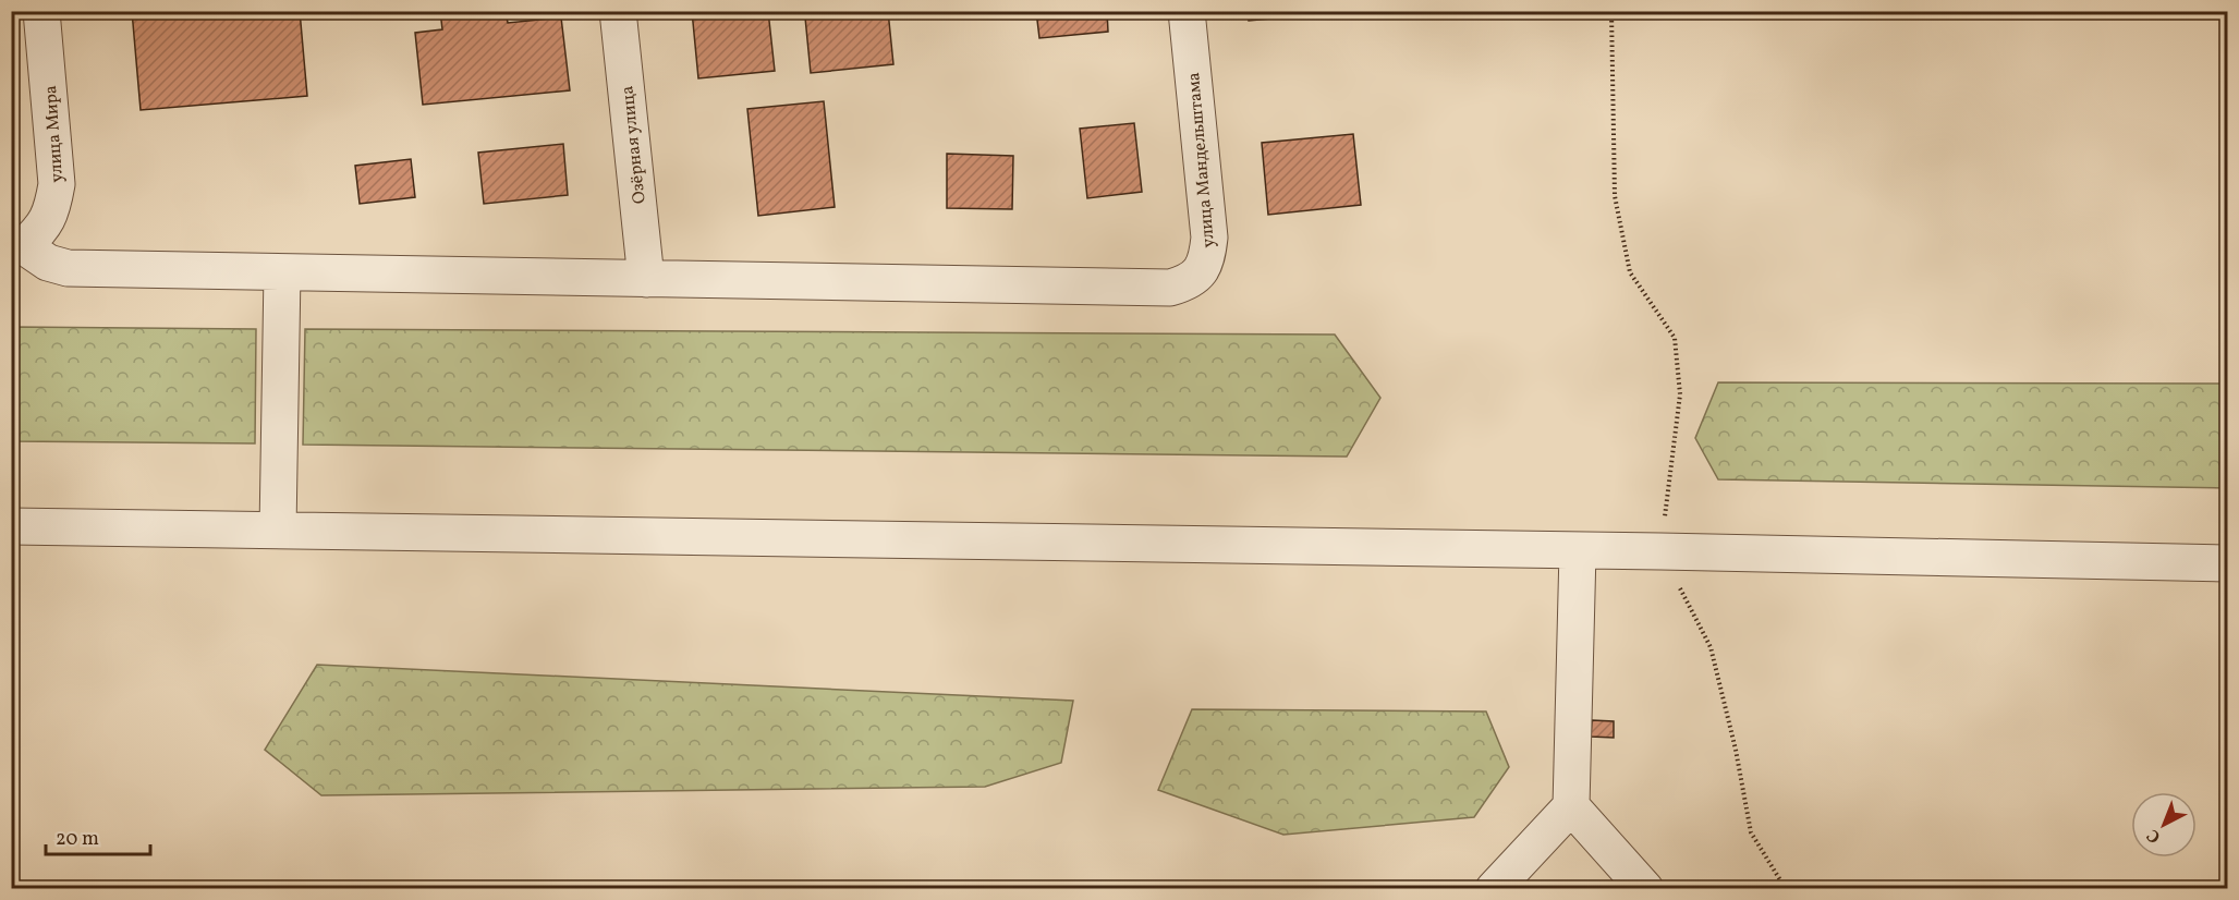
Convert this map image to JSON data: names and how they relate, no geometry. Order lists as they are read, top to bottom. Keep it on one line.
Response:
{"streets":{"street":["улица Мира","Озёрная улица","улица Мандельштама"]},"crossings":[["Озёрная улица","улица Мандельштама"]],"scale_bar":"20 m","north":"bottom left"}
